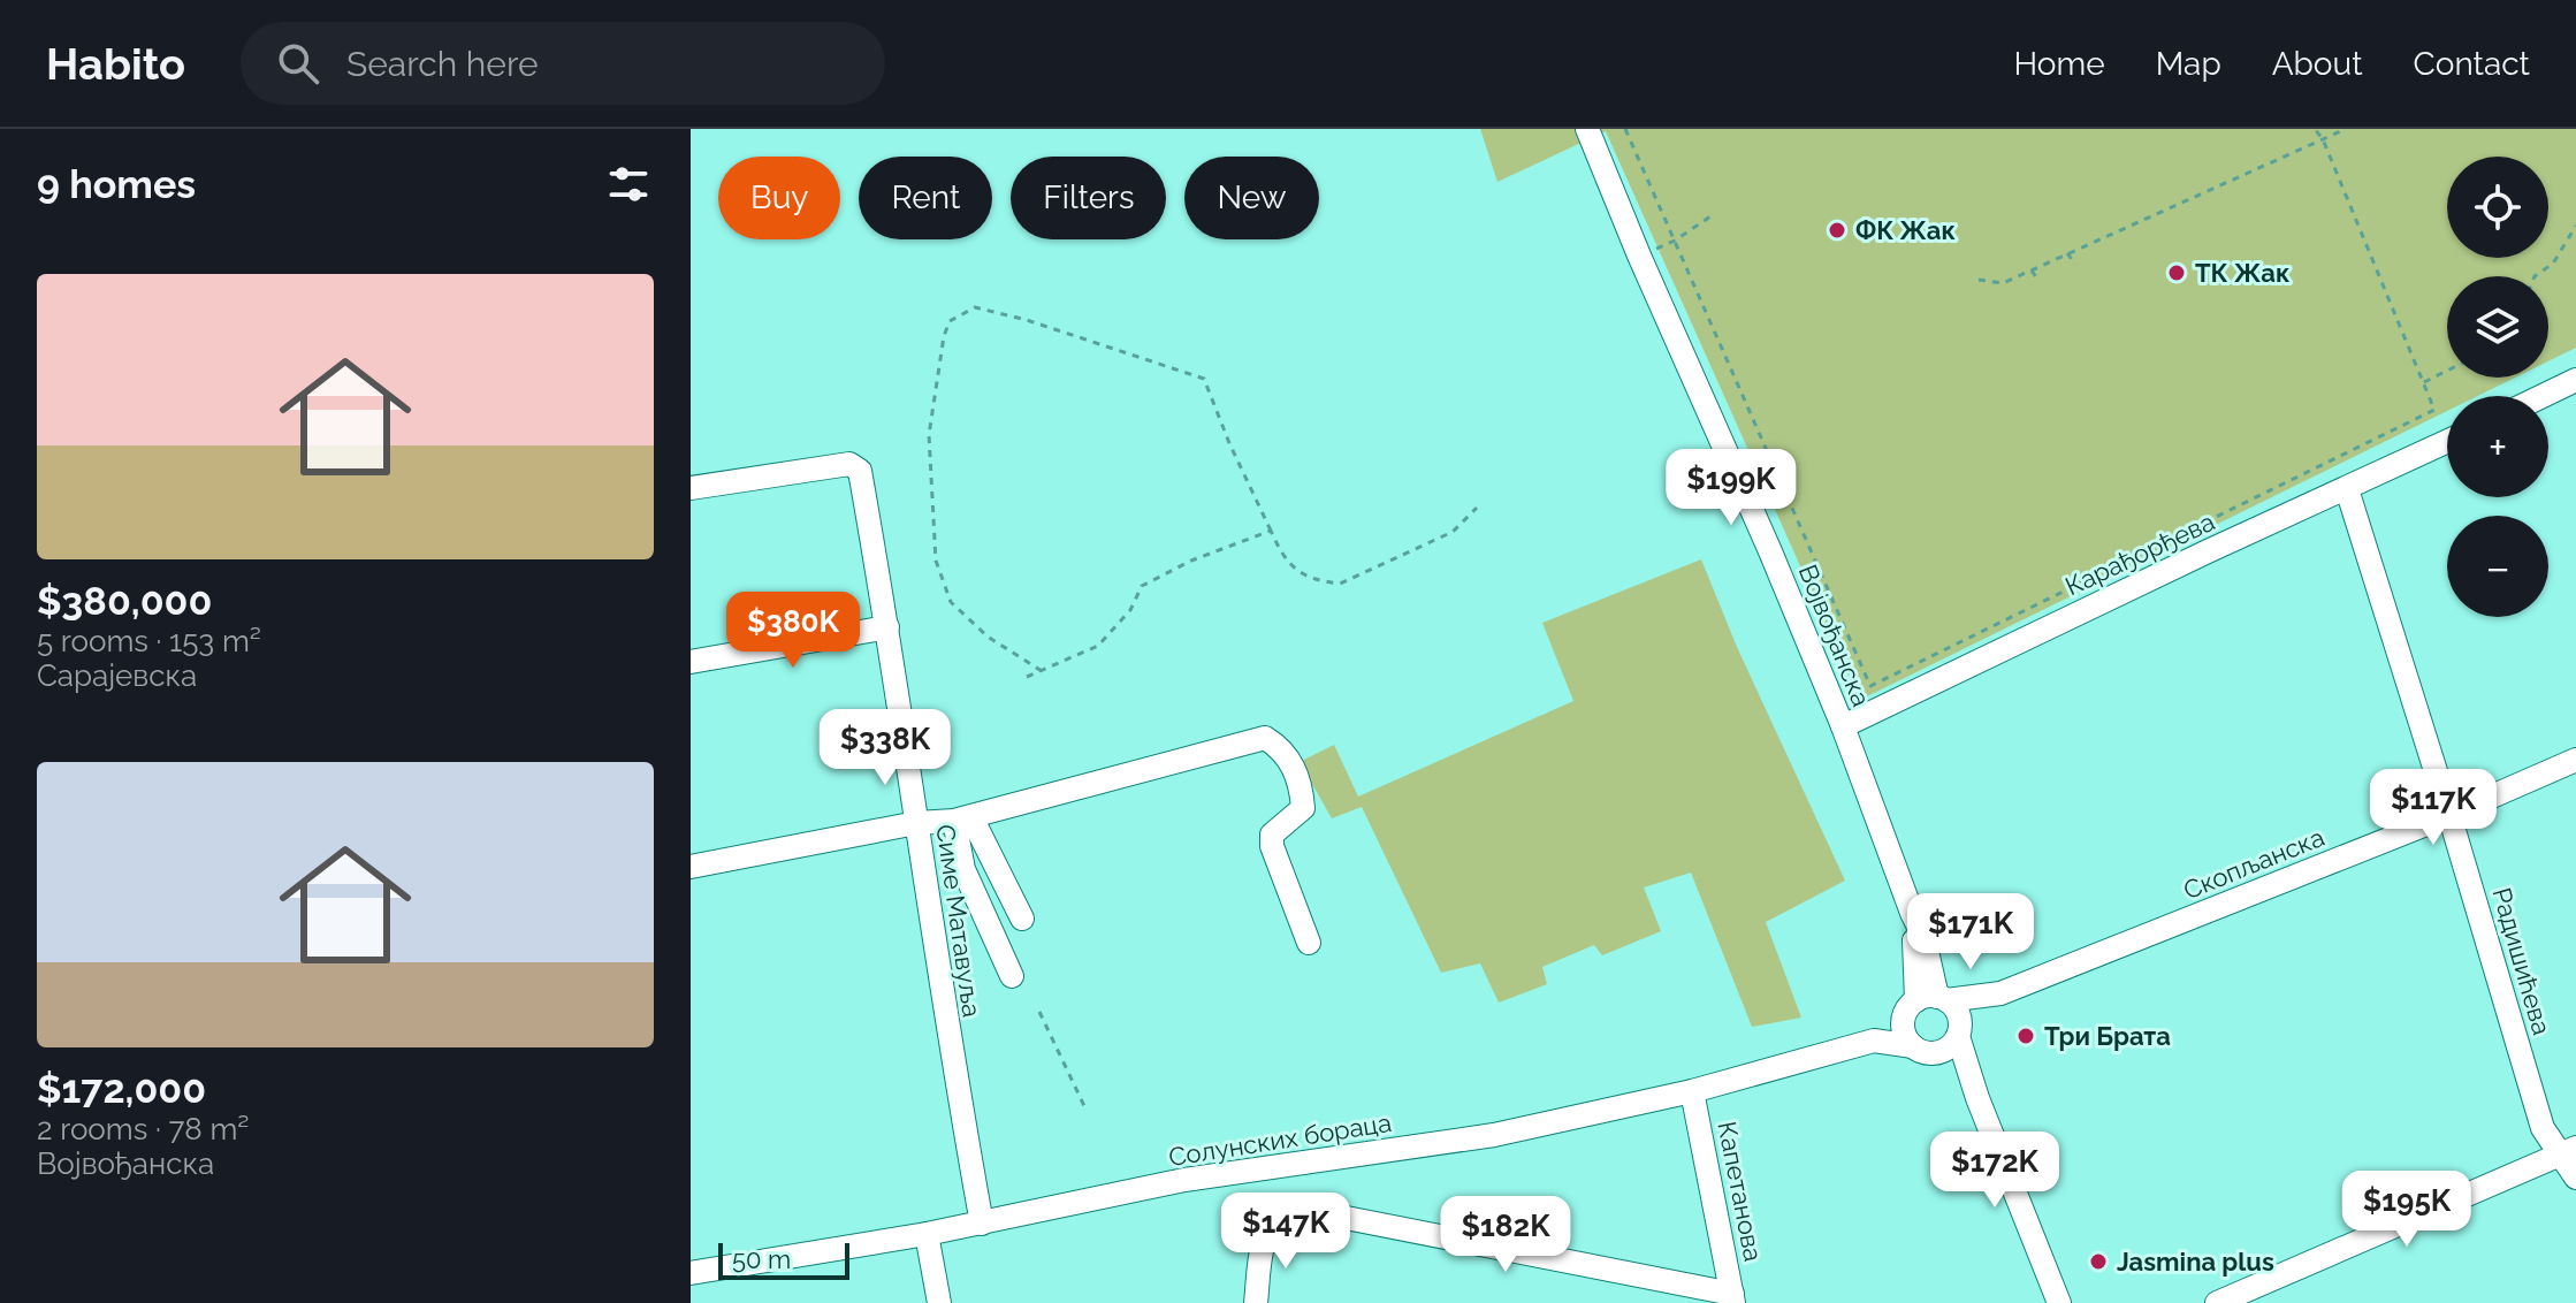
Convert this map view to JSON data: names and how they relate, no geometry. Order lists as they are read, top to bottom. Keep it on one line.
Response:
{"streets":{"street":["Карађорђева","Војвођанска","Скопљанска","Симе Матавуља","Радишићева","Солунских бораца","Капетанова"]},"crossings":[["Карађорђева","Војвођанска"],["Карађорђева","Радишићева"],["Војвођанска","Скопљанска"],["Војвођанска","Солунских бораца"],["Скопљанска","Радишићева"],["Скопљанска","Солунских бораца"],["Симе Матавуља","Солунских бораца"],["Солунских бораца","Капетанова"]],"places":["ФК Жак","ТК Жак","Три Брата","Jasmina plus"],"scale_bar":"50 m","page":{"header":"Habito","search":"Search here","nav":["Home","Map","About","Contact"],"heading":"9 homes","map_buttons":["+","−"],"chip":["Buy","Rent","Filters","New"],"list":[{"name":"$380,000","note":"5 rooms · 153 m² · Сарајевска"},{"name":"$172,000","note":"2 rooms · 78 m² · Војвођанска"}],"price":["$199K","$380K","$338K","$117K","$171K","$172K","$195K","$147K","$182K"],"scale":"50 m"}}
